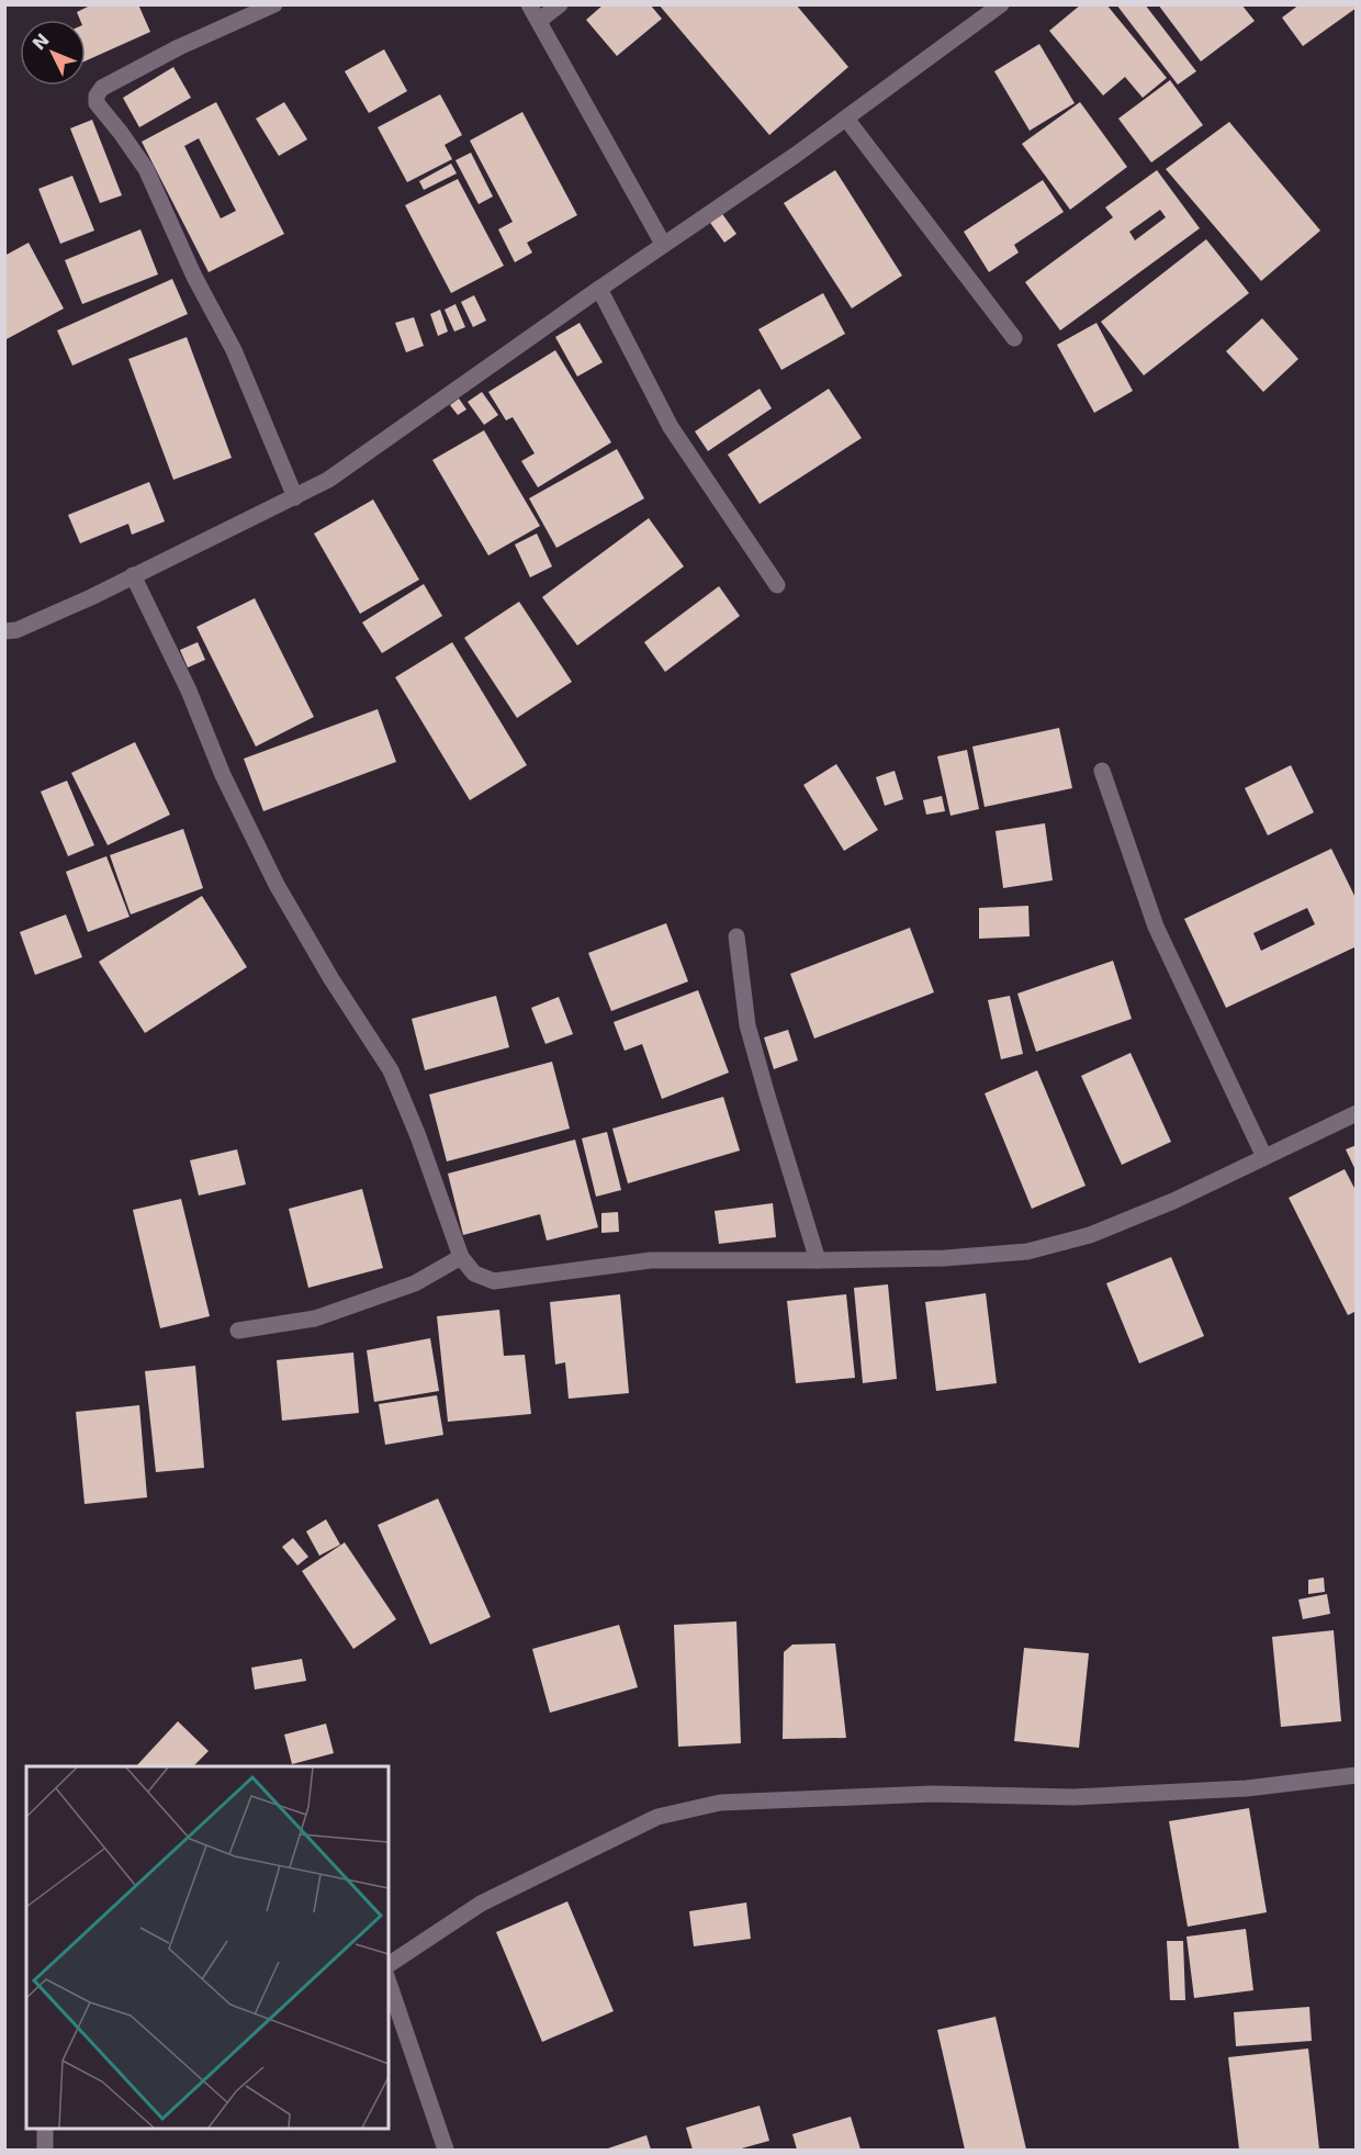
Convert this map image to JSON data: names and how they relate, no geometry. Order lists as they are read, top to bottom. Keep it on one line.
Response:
{"north":"top left"}
